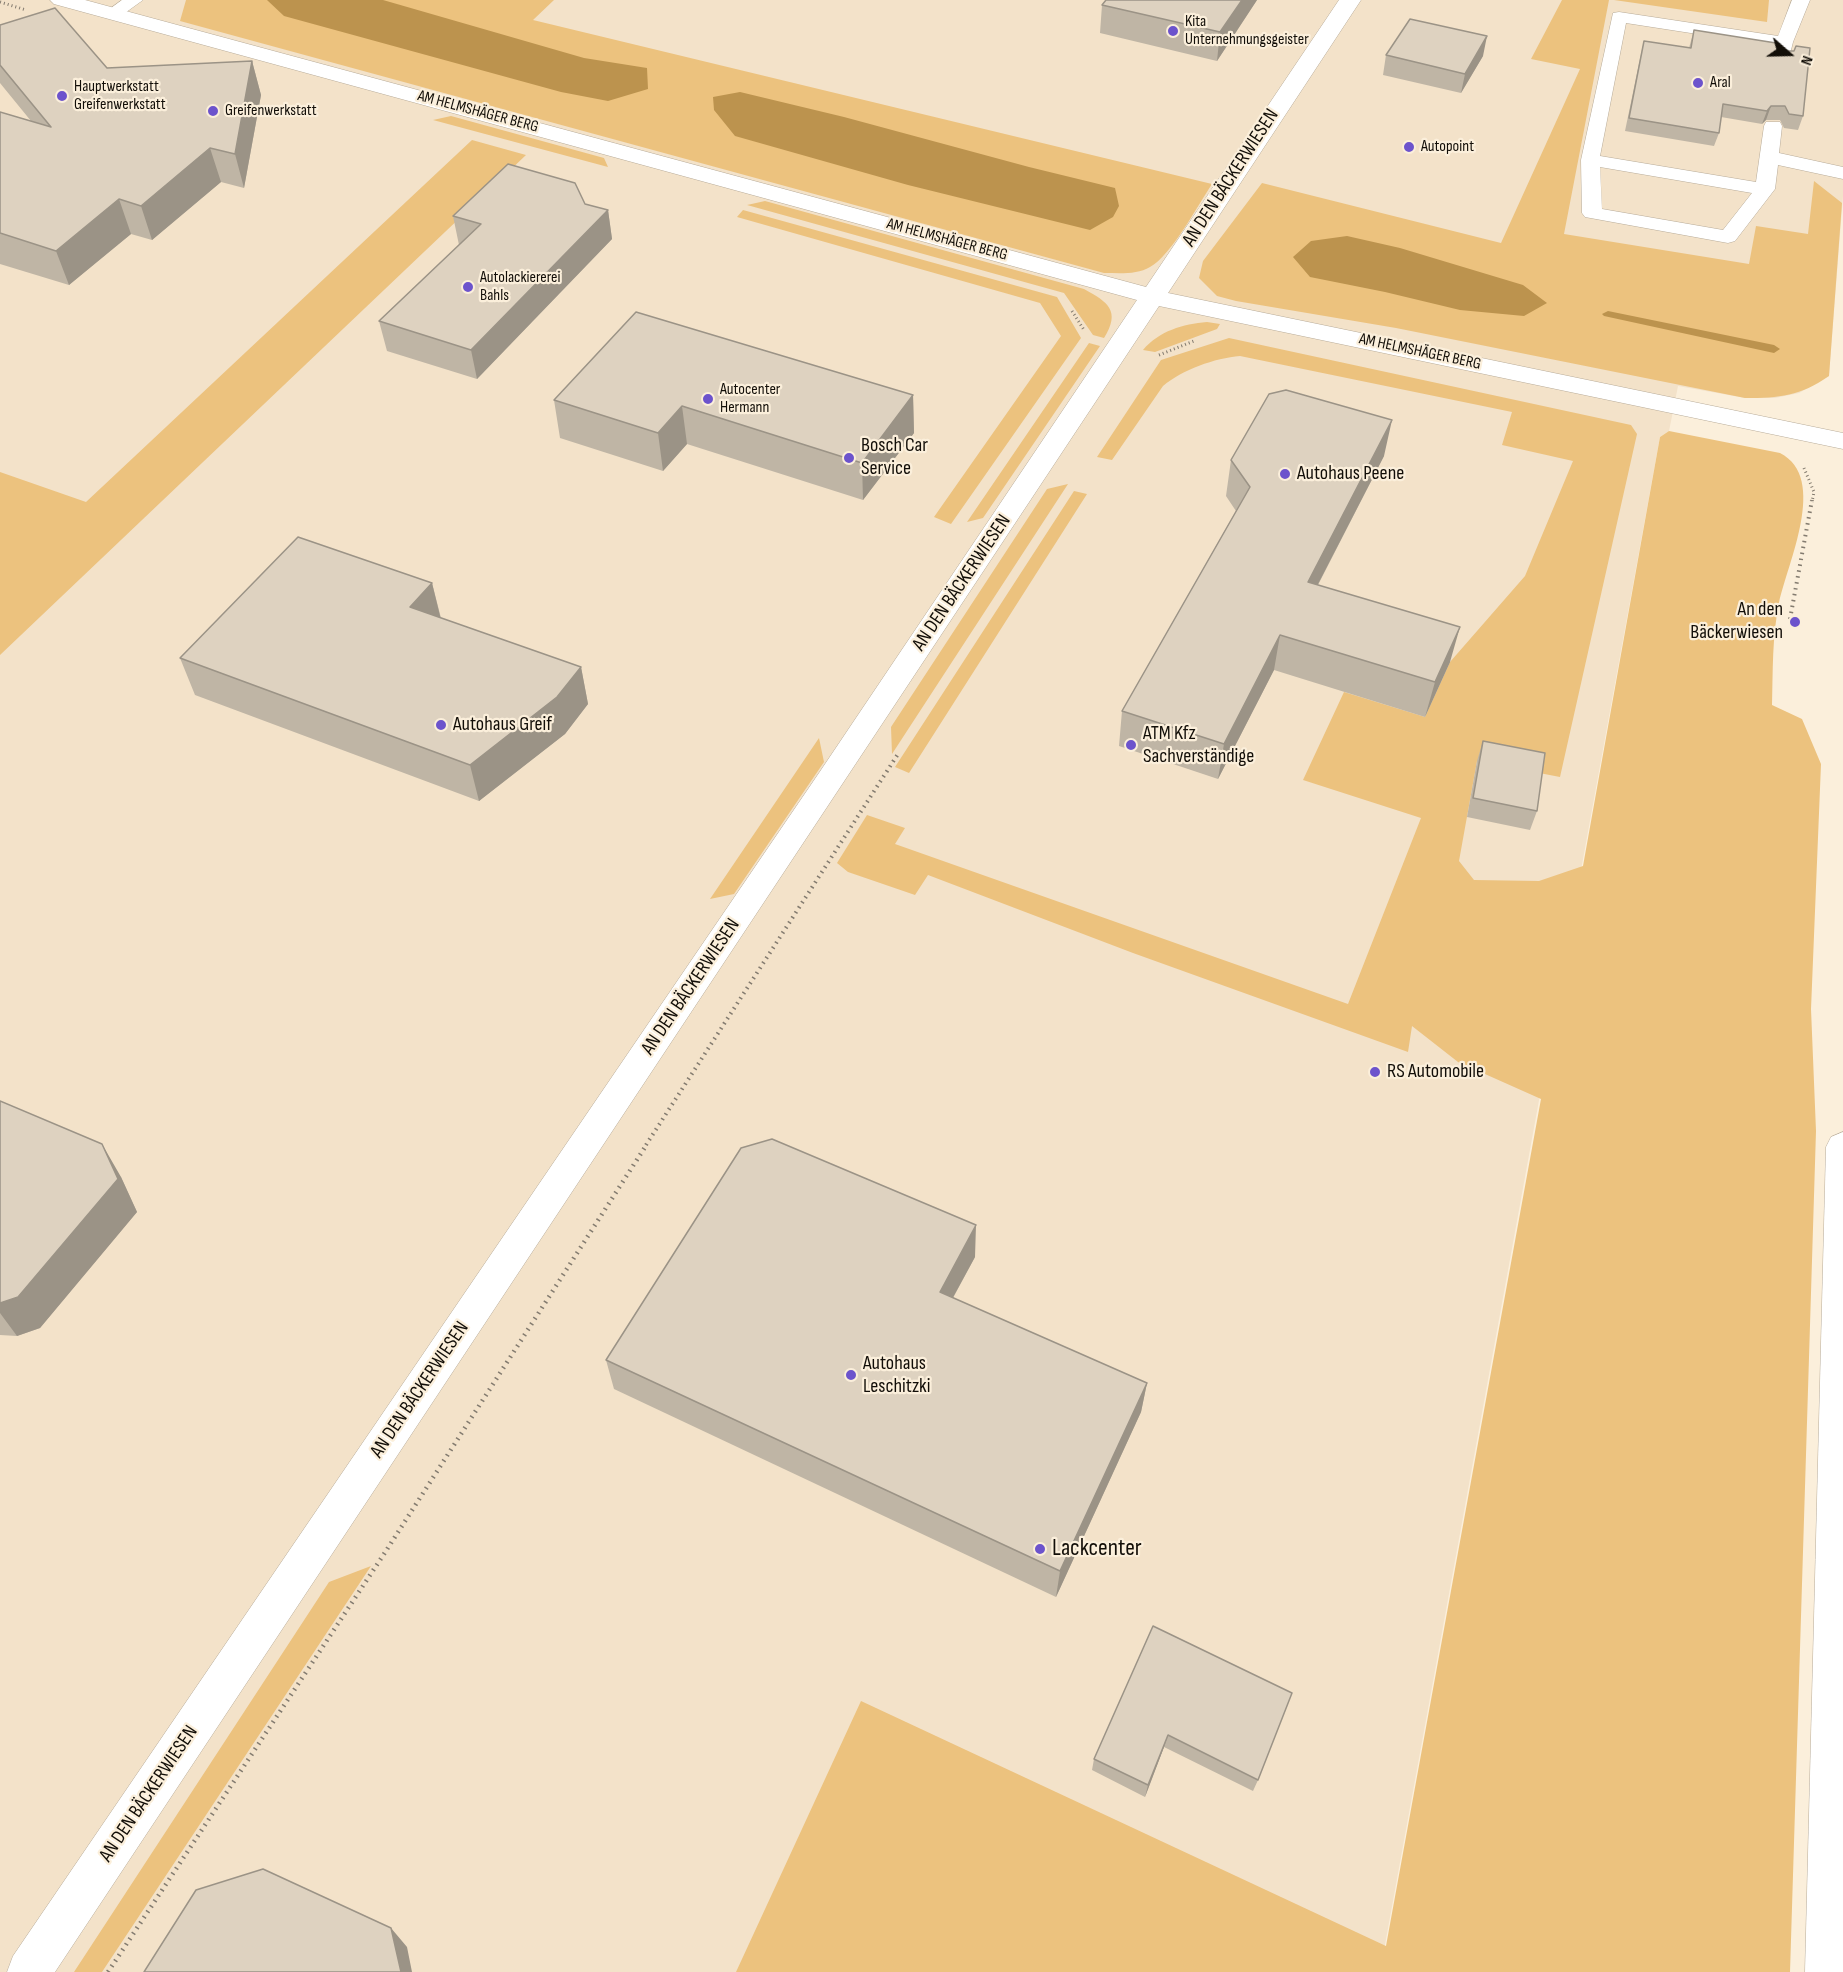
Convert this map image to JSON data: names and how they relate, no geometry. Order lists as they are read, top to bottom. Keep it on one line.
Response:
{"streets":{"street":["AM HELMSHÄGER BERG","AN DEN BÄCKERWIESEN"]},"crossings":[["AM HELMSHÄGER BERG","AN DEN BÄCKERWIESEN"]],"places":["Kita Unternehmungsgeister","Aral","Hauptwerkstatt Greifenwerkstatt","Greifenwerkstatt","Autopoint","Autolackiererei Bahls","Autocenter Hermann","Bosch Car Service","Autohaus Peene","An den Bäckerwiesen","Autohaus Greif","ATM Kfz Sachverständige","RS Automobile","Autohaus Leschitzki","Lackcenter"],"north":"right"}
